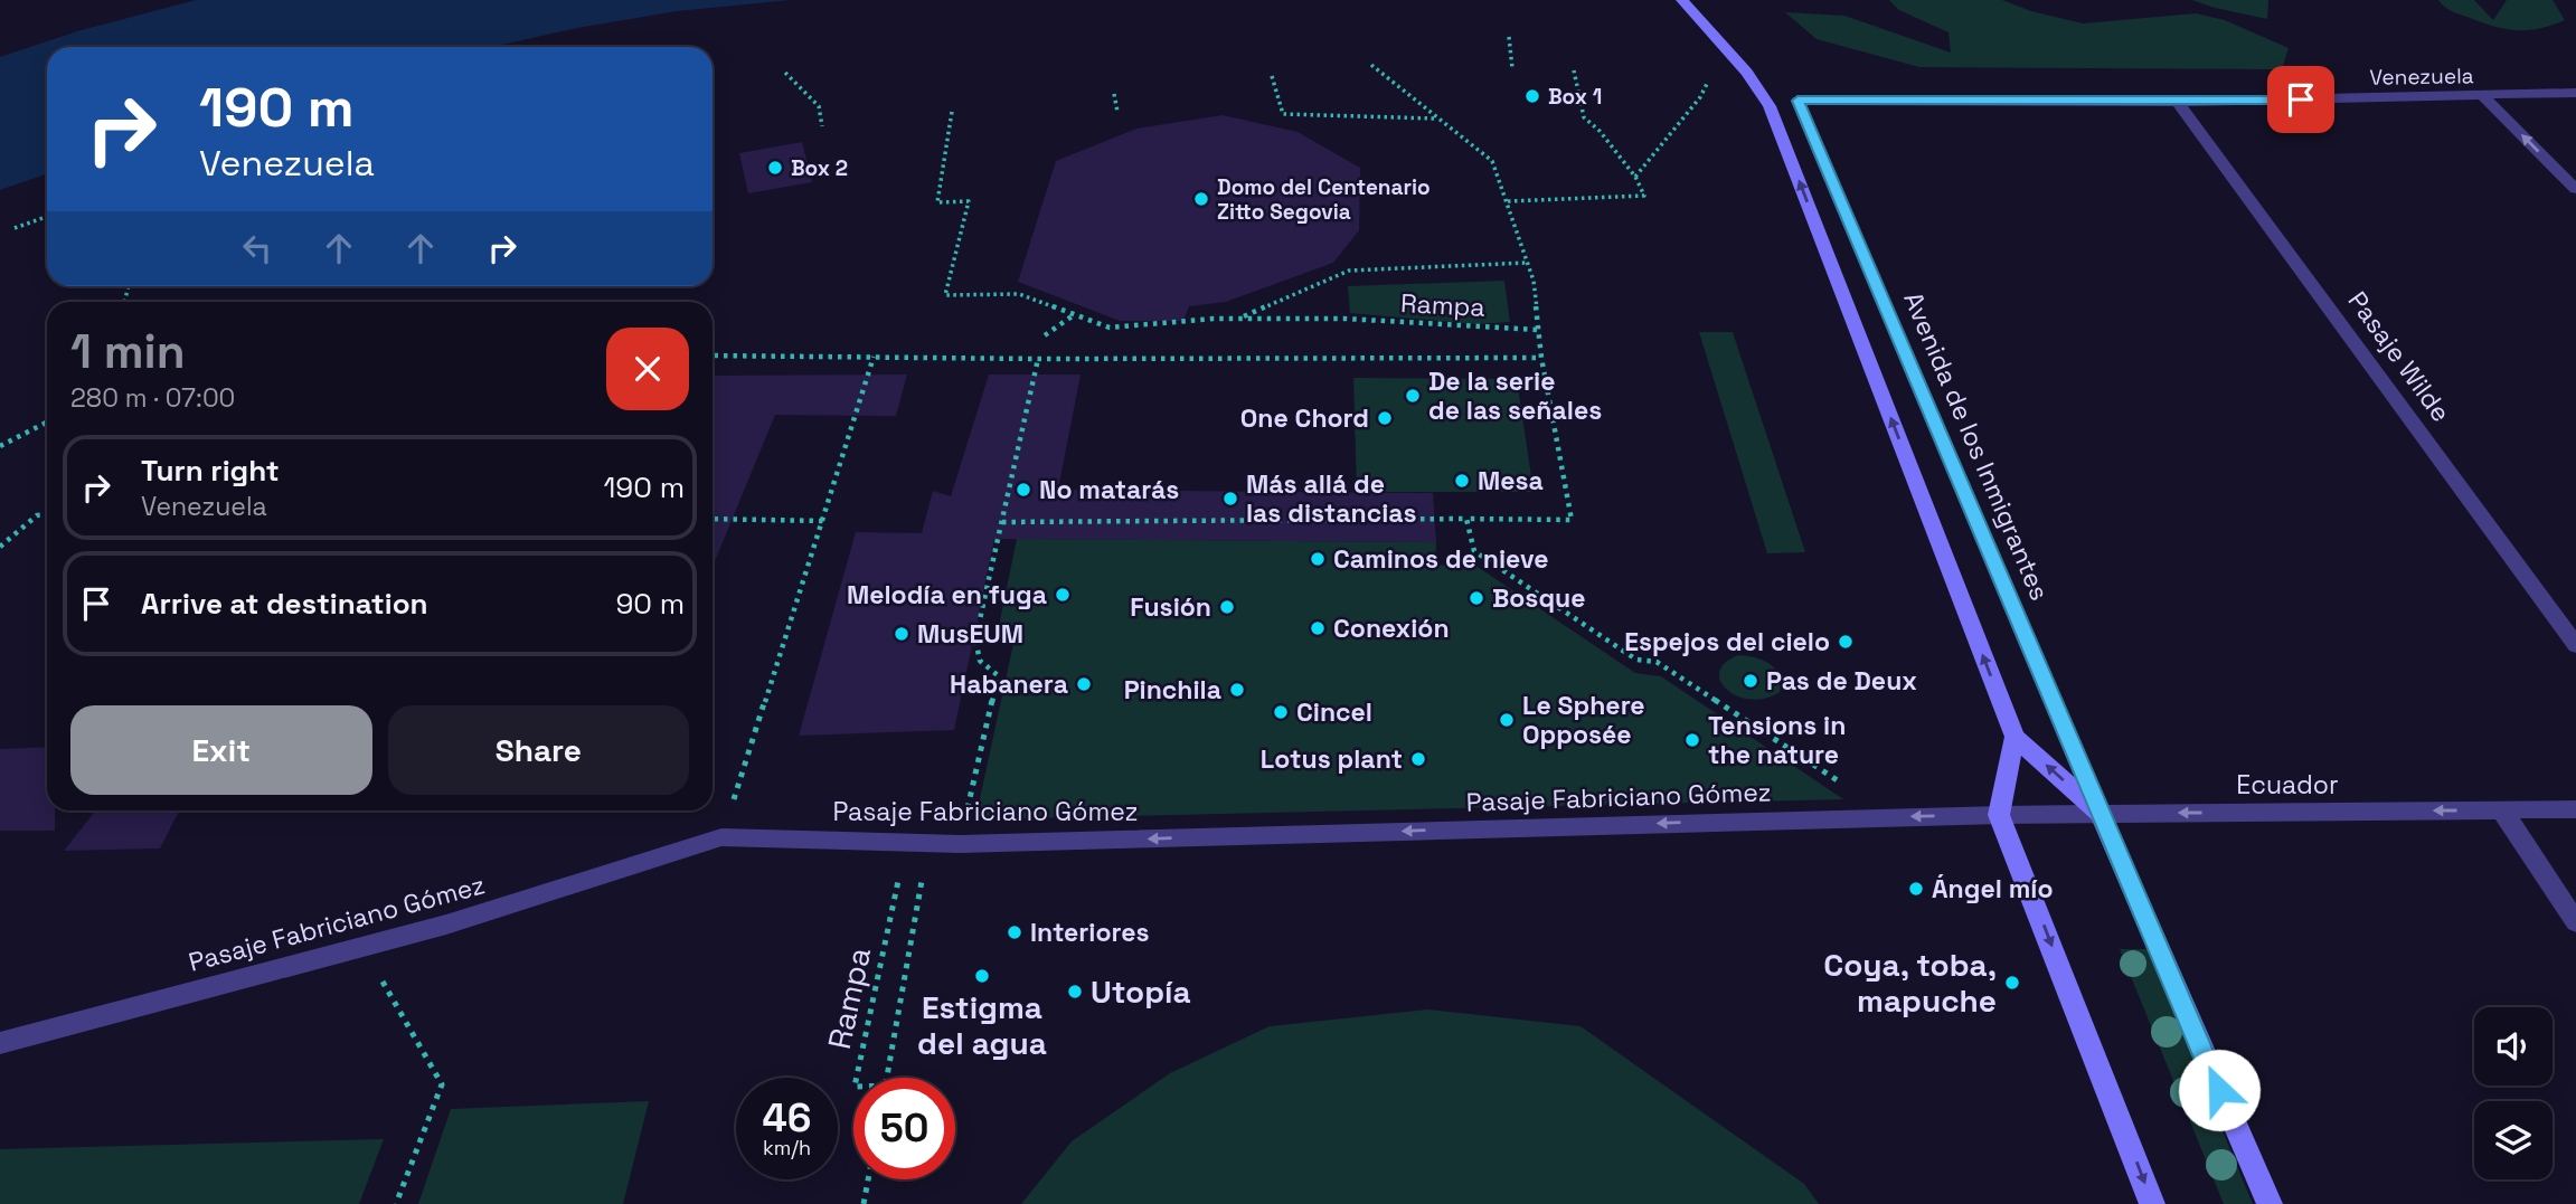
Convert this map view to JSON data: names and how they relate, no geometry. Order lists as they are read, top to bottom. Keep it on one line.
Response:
{"streets":{"main road":["Avenida de los Inmigrantes"],"street":["Venezuela","Pasaje Wilde","Ecuador","Pasaje Fabriciano Gómez"],"path":["Rampa"]},"crossings":[["Venezuela","Pasaje Wilde"],["Venezuela","Avenida de los Inmigrantes"],["Avenida de los Inmigrantes","Ecuador"],["Ecuador","Pasaje Fabriciano Gómez"]],"one_way":["Avenida de los Inmigrantes","Ecuador","Pasaje Fabriciano Gómez"],"places":["Box 1","Box 2","Domo del Centenario Zitto Segovia","De la serie de las señales","One Chord","Mesa","No matarás","Más allá de las distancias","Caminos de nieve","Melodía en fuga","Bosque","Fusión","Conexión","MusEUM","Espejos del cielo","Pas de Deux","Habanera","Pinchila","Cincel","Le Sphere Opposée","Tensions in the nature","Lotus plant","Ángel mío","Interiores","Estigma del agua","Coya, toba, mapuche","Utopía"],"page":{"turn":["190 m","Venezuela"],"heading":["1 min","280 m · 07:00"],"list":[{"name":"Turn right","note":"Venezuela","value":"190 m"},{"name":"Arrive at destination","value":"90 m"}],"buttons":["Exit","Share"],"speed":"46 km/h","limit":"50"}}
